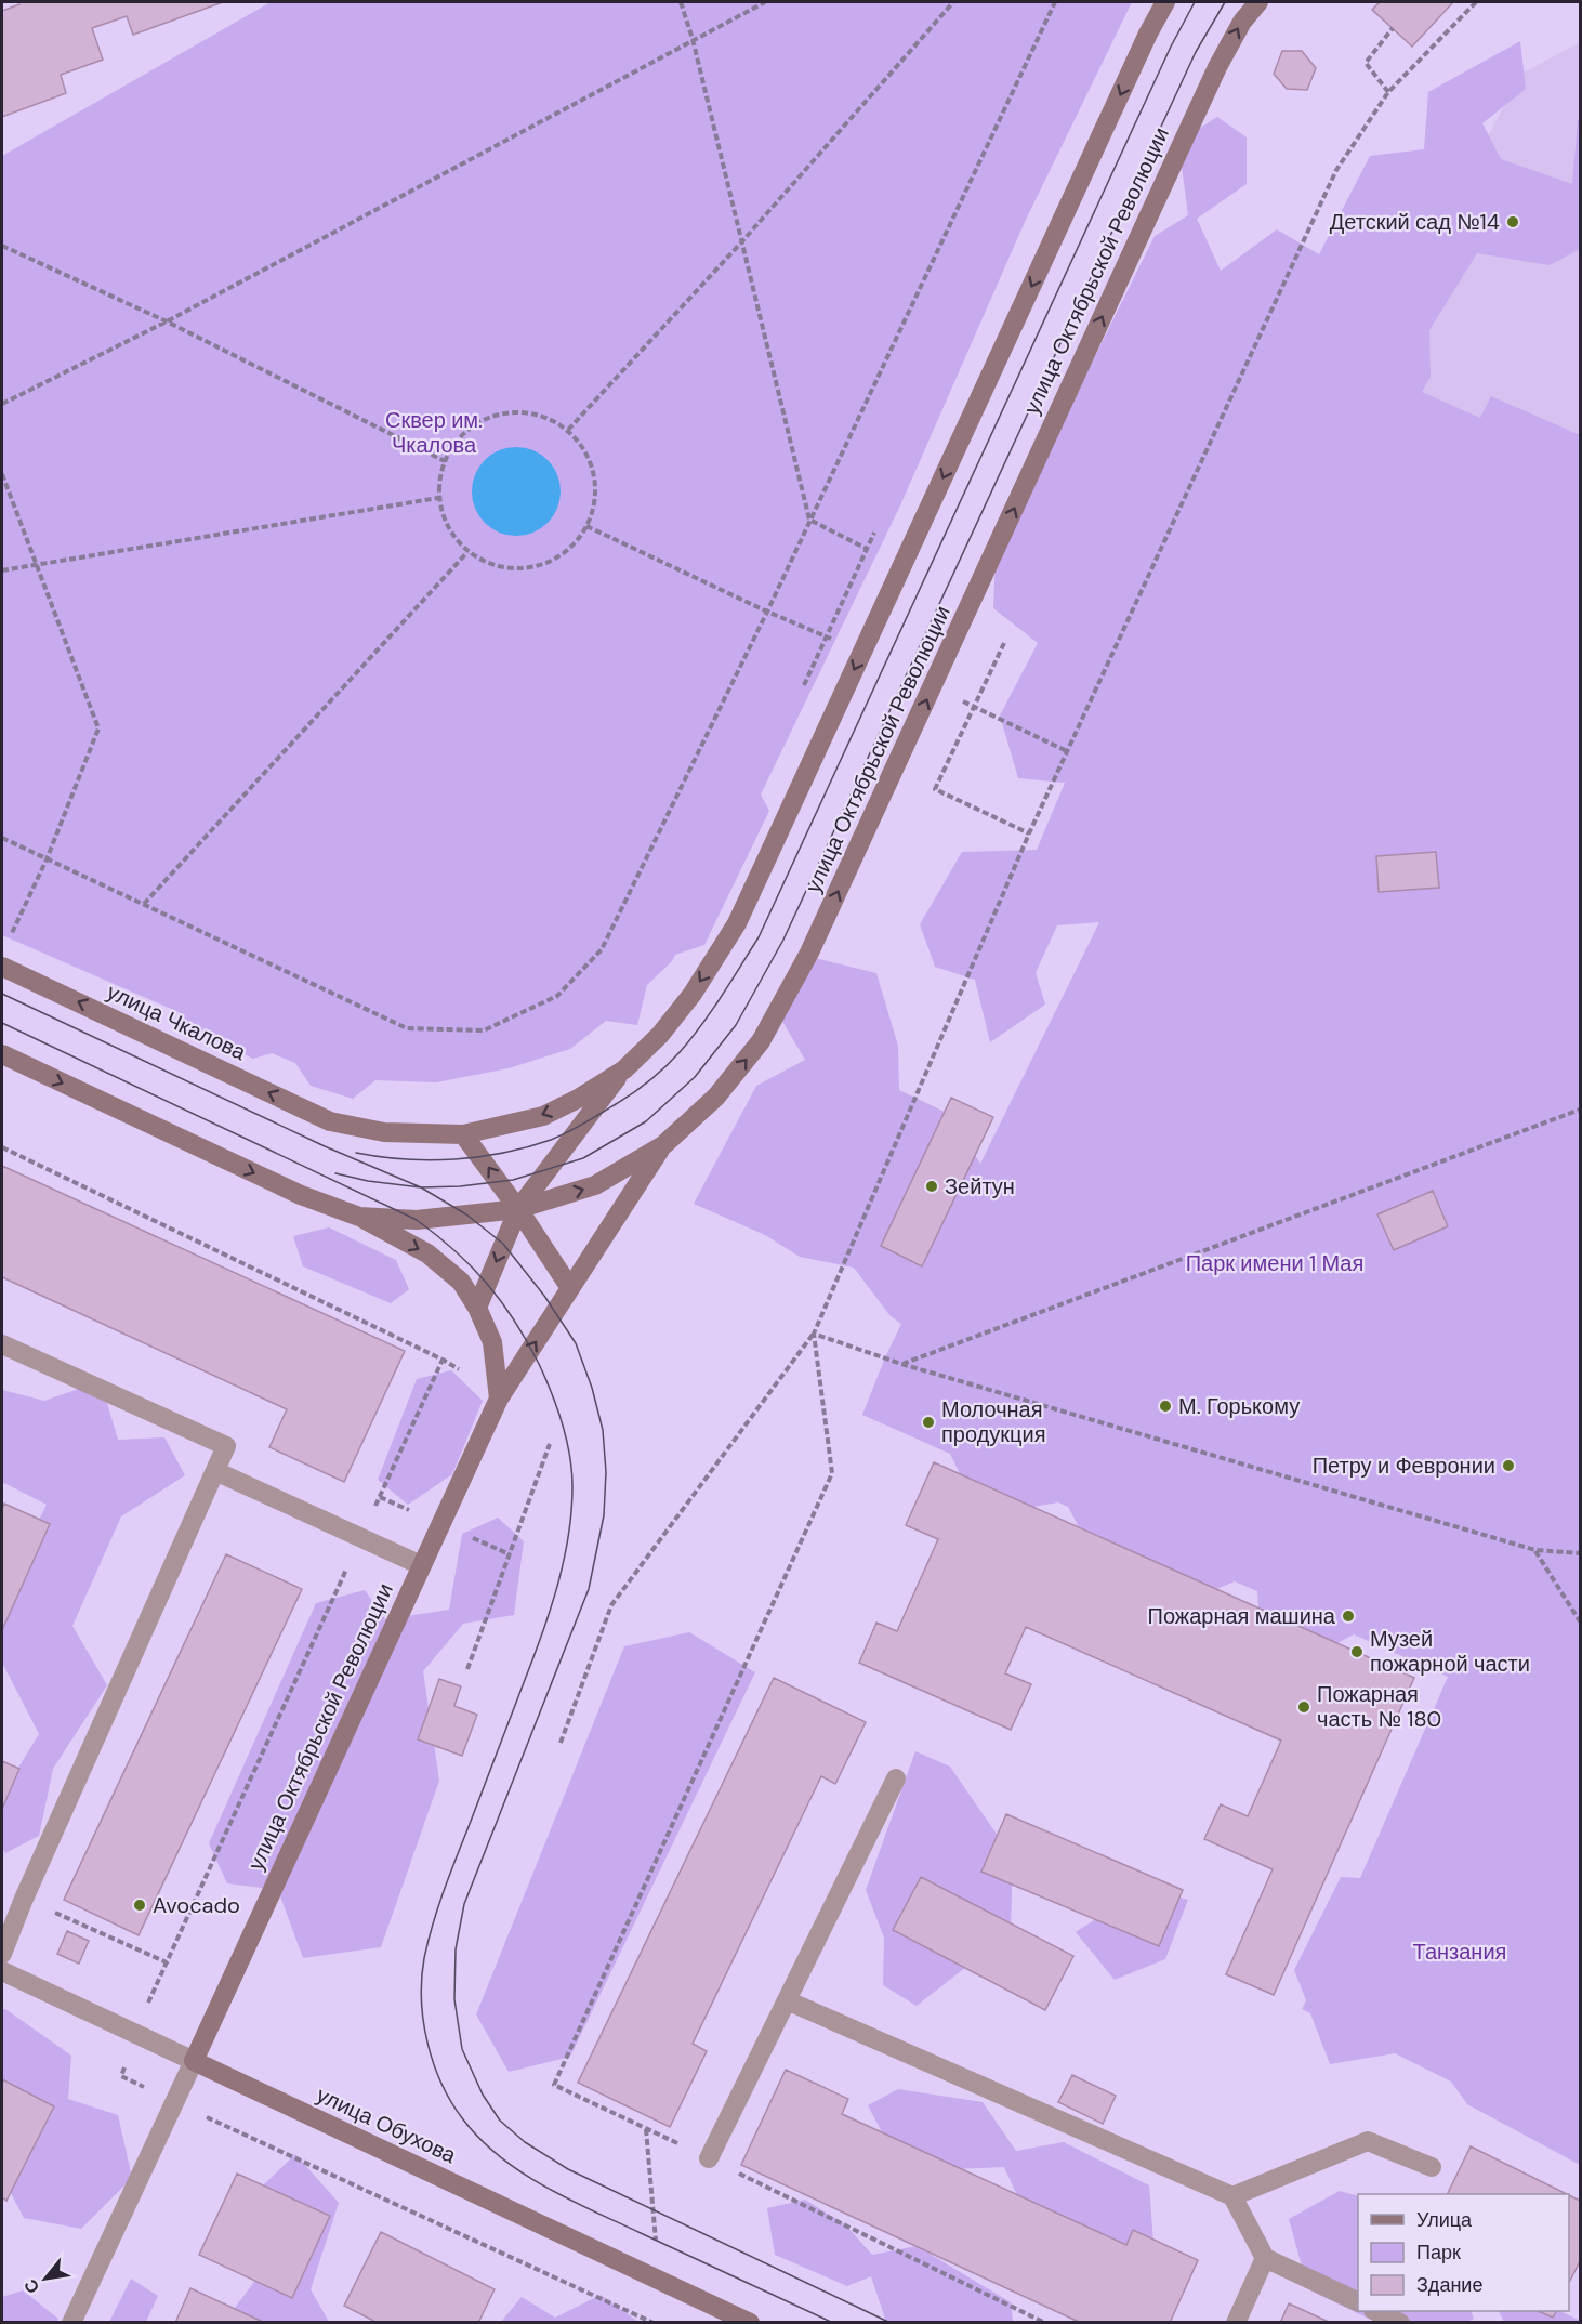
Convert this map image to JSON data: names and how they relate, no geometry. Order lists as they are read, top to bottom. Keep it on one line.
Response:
{"streets":{"main road":["улица Октябрьской Революции","улица Чкалова","улица Обухова"]},"crossings":[["улица Октябрьской Революции","улица Обухова"]],"one_way":["улица Чкалова"],"parks":["Сквер им. Чкалова","Парк имени 1 Мая","Танзания"],"places":["Детский сад №14","Зейтун","М. Горькому","Молочная продукция","Петру и Февронии","Пожарная машина","Музей пожарной части","Пожарная часть № 180","Avocado"],"legend":["Улица","Парк","Здание"],"north":"bottom left"}
